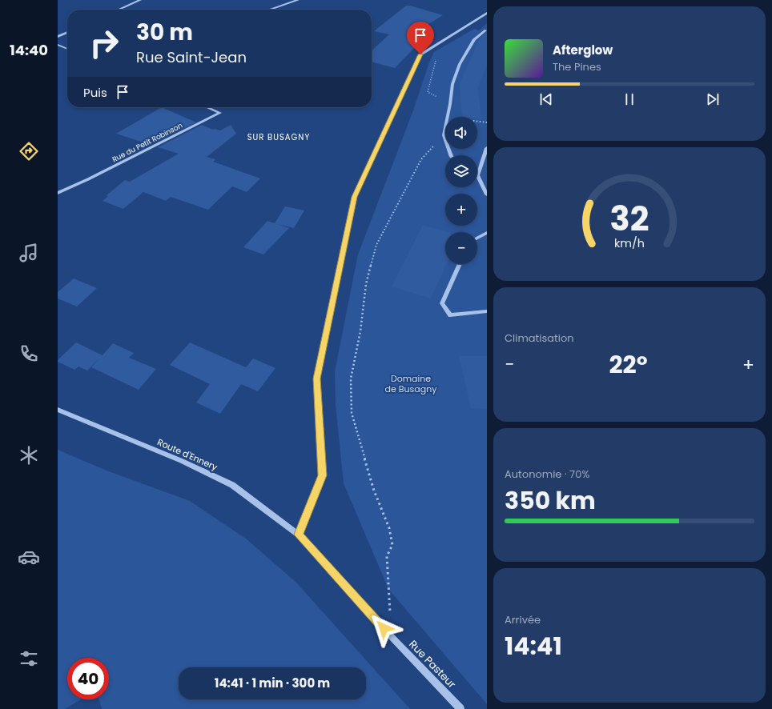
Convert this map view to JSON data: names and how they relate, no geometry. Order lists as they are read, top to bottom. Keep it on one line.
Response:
{"streets":{"street":["Rue du Petit Robinson","Route d'Ennery","Rue Pasteur"]},"crossings":[["Route d'Ennery","Rue Pasteur"]],"districts":["SUR BUSAGNY"],"parks":["Domaine de Busagny"],"page":{"tabs":"14:40","turn":["30 m","Rue Saint-Jean"],"song":["Afterglow","The Pines"],"then":"Puis","map_buttons":["+","−"],"tile":["Climatisation",["Autonomie · 70%","350 km"],["Arrivée","14:41"]],"heat":["−","22°","+"],"limit":"40","trip":"14:41 · 1 min · 300 m","gauge":["32","km/h"]}}
